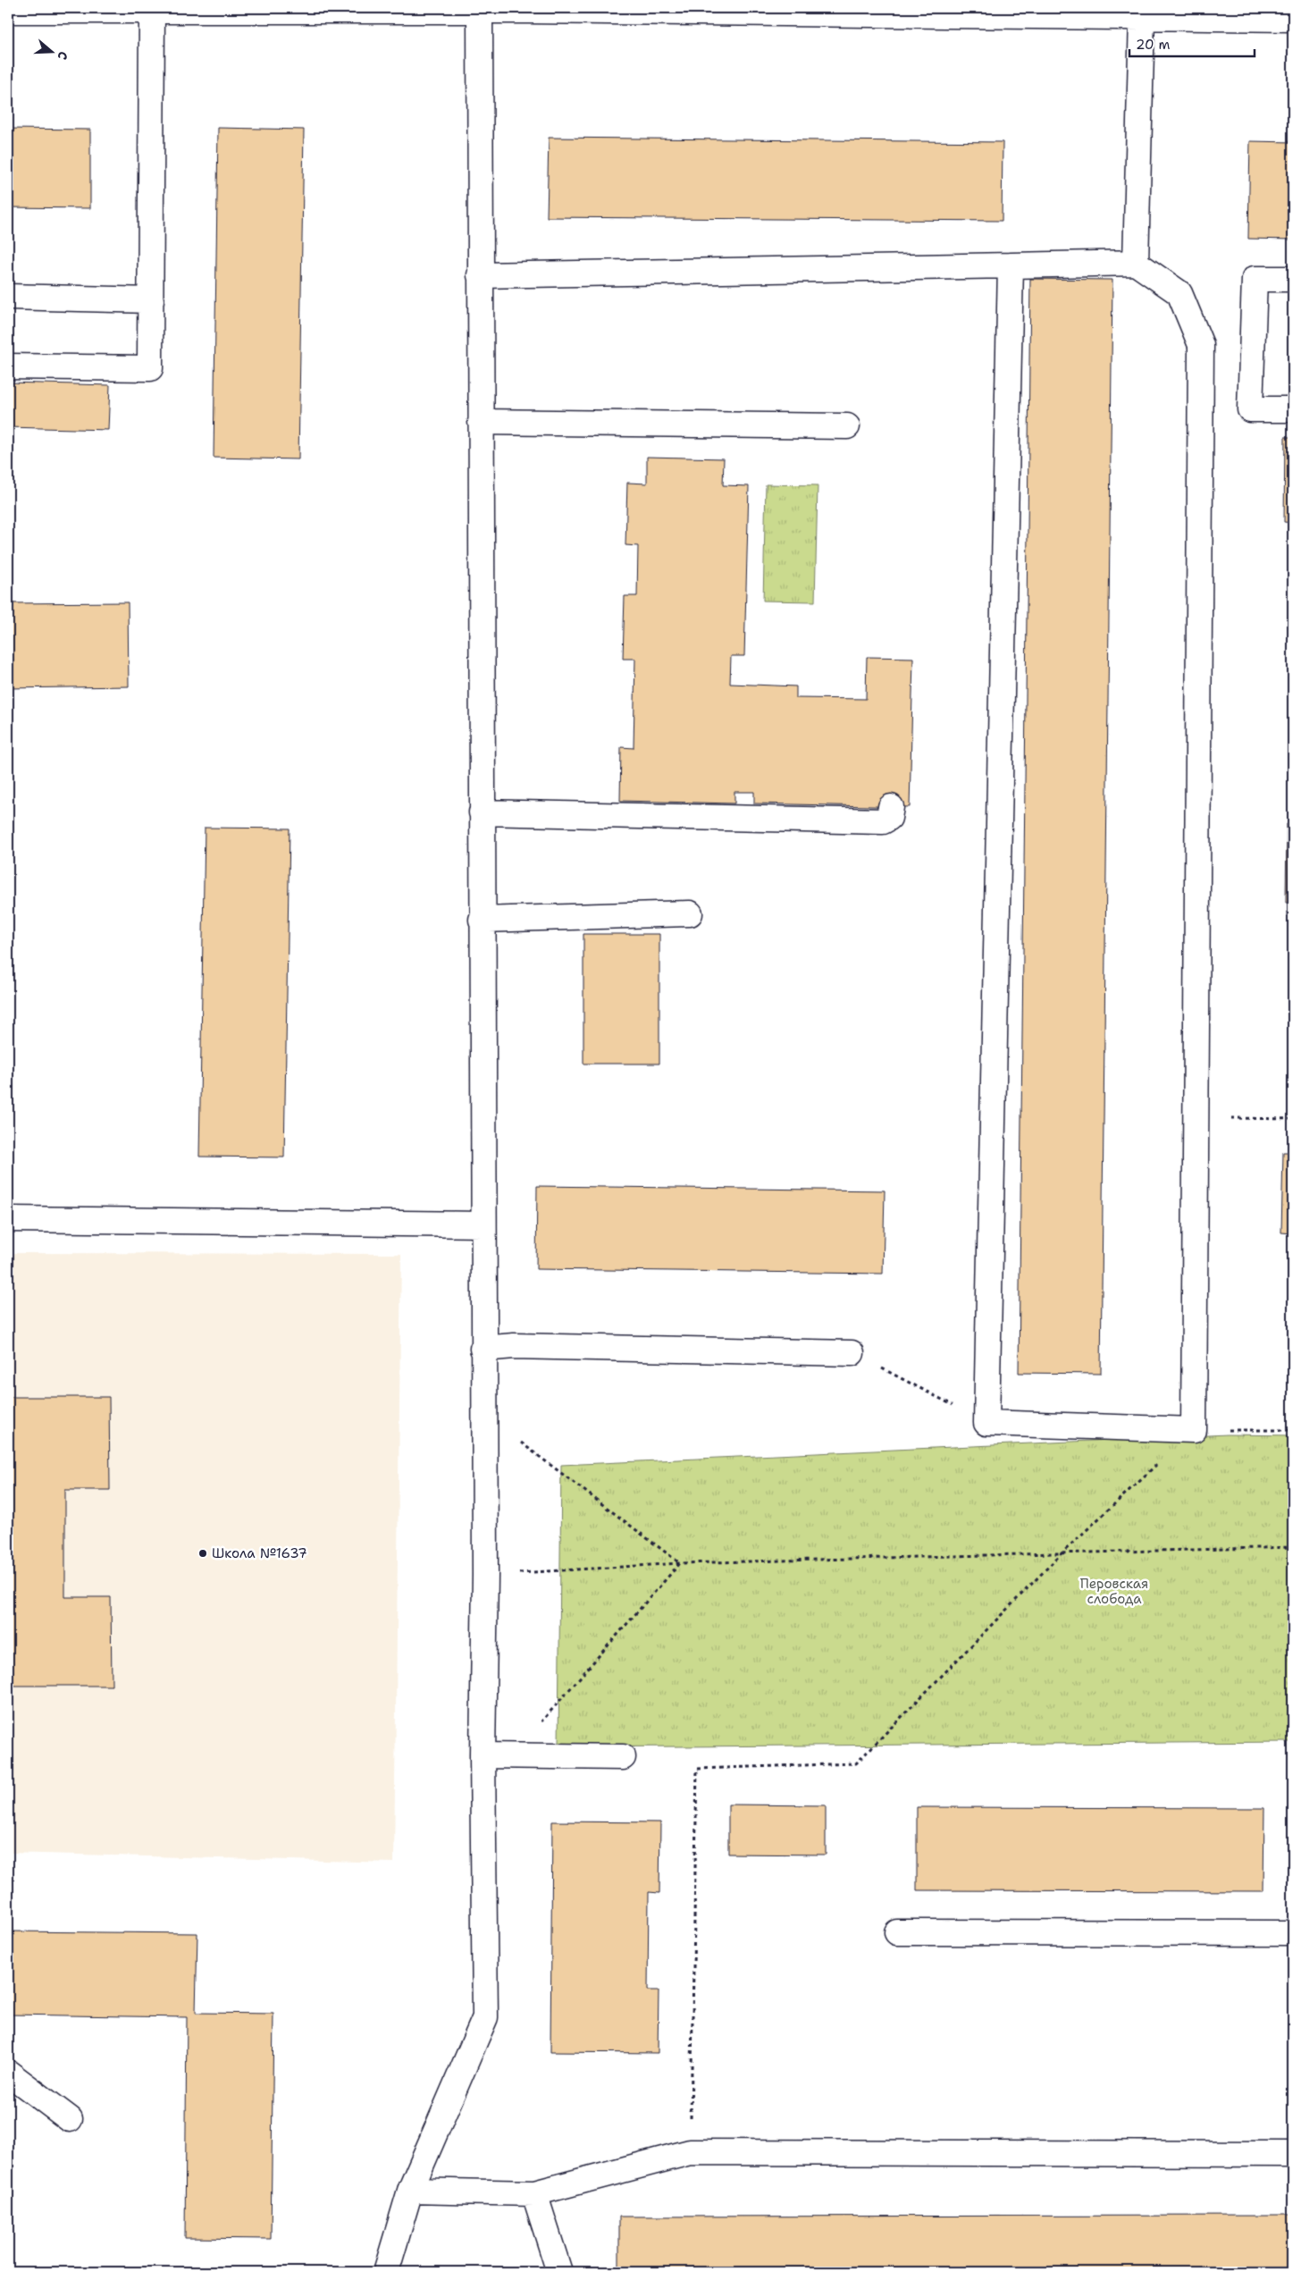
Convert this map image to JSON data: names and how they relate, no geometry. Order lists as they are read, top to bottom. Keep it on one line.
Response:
{"parks":["Перовская слобода"],"places":["Школа №1637"],"scale_bar":"20 m","north":"right"}
